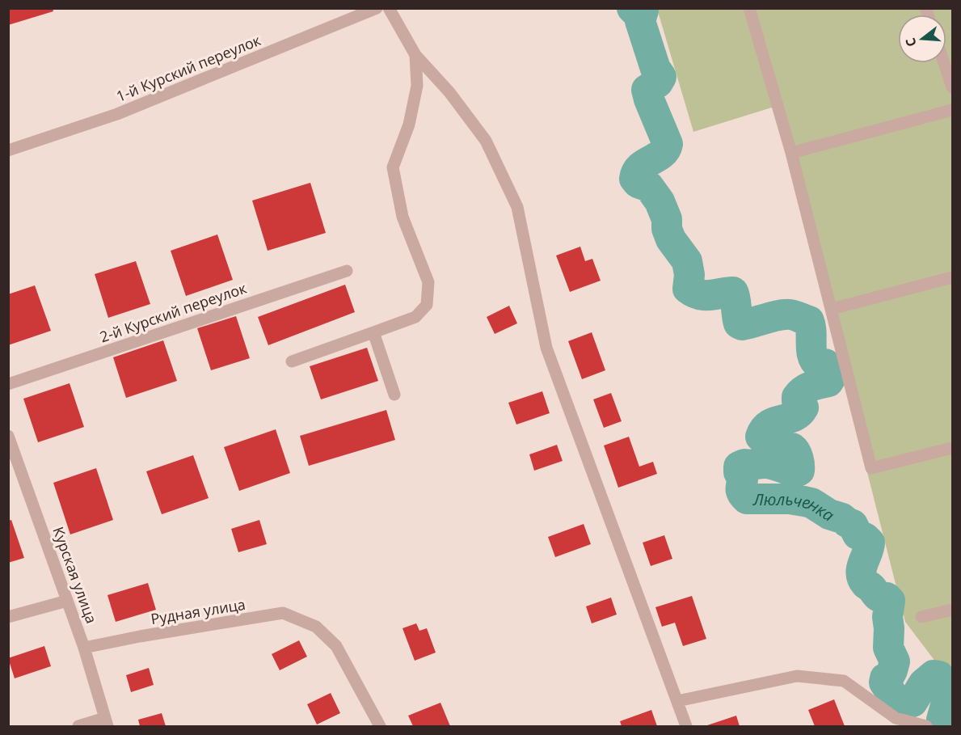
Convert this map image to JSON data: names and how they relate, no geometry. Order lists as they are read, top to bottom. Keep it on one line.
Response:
{"streets":{"street":["1-й Курский переулок","2-й Курский переулок","Курская улица","Рудная улица"]},"crossings":[["Курская улица","Рудная улица"]],"water":["Люльченка"],"north":"left"}
